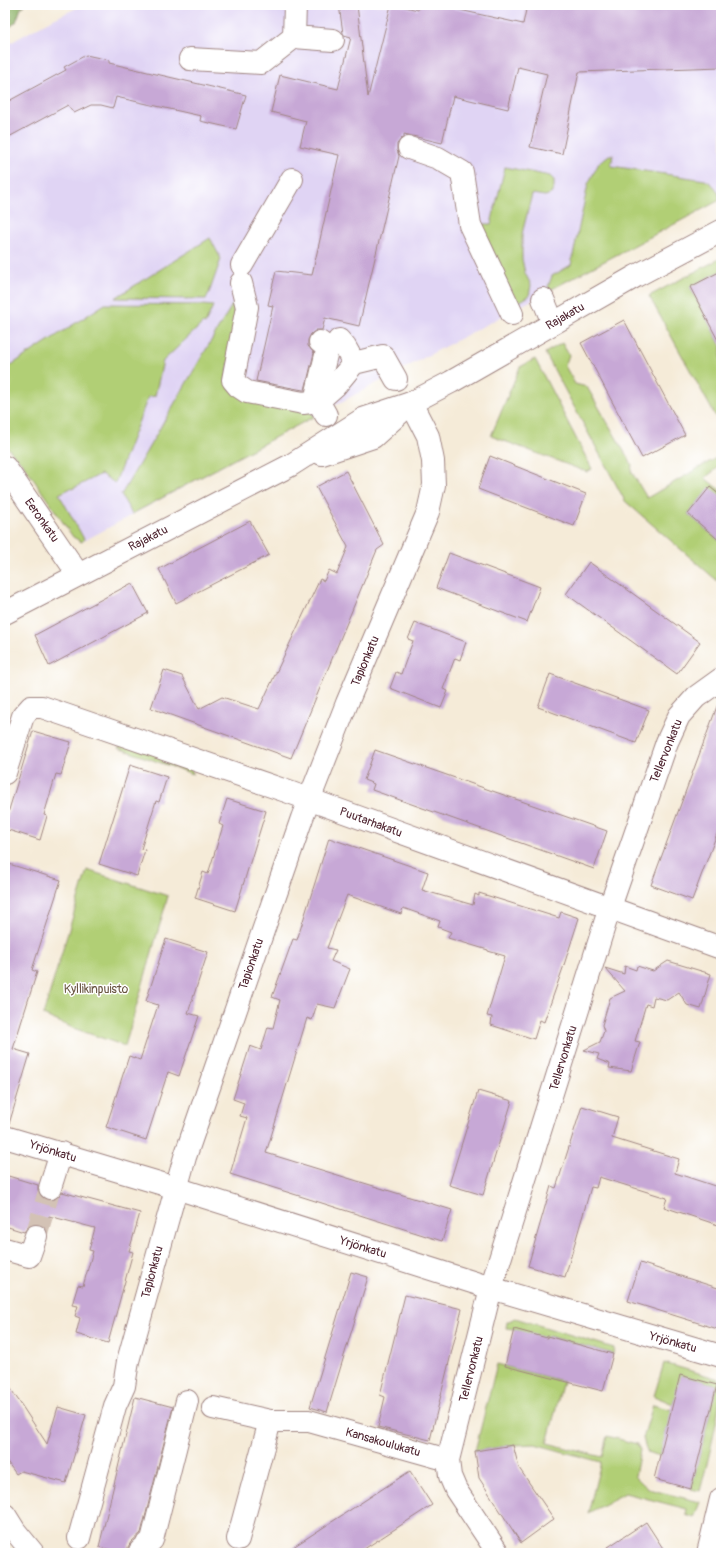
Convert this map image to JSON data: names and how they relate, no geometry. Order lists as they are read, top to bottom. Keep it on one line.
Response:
{"streets":{"street":["Rajakatu","Eeronkatu","Tapionkatu","Tellervonkatu","Puutarhakatu","Yrjönkatu","Kansakoulukatu"]},"crossings":[["Rajakatu","Eeronkatu"],["Rajakatu","Tapionkatu"],["Tapionkatu","Puutarhakatu"],["Tapionkatu","Yrjönkatu"],["Tellervonkatu","Puutarhakatu"],["Tellervonkatu","Yrjönkatu"],["Tellervonkatu","Kansakoulukatu"]],"parks":["Kyllikinpuisto"]}
